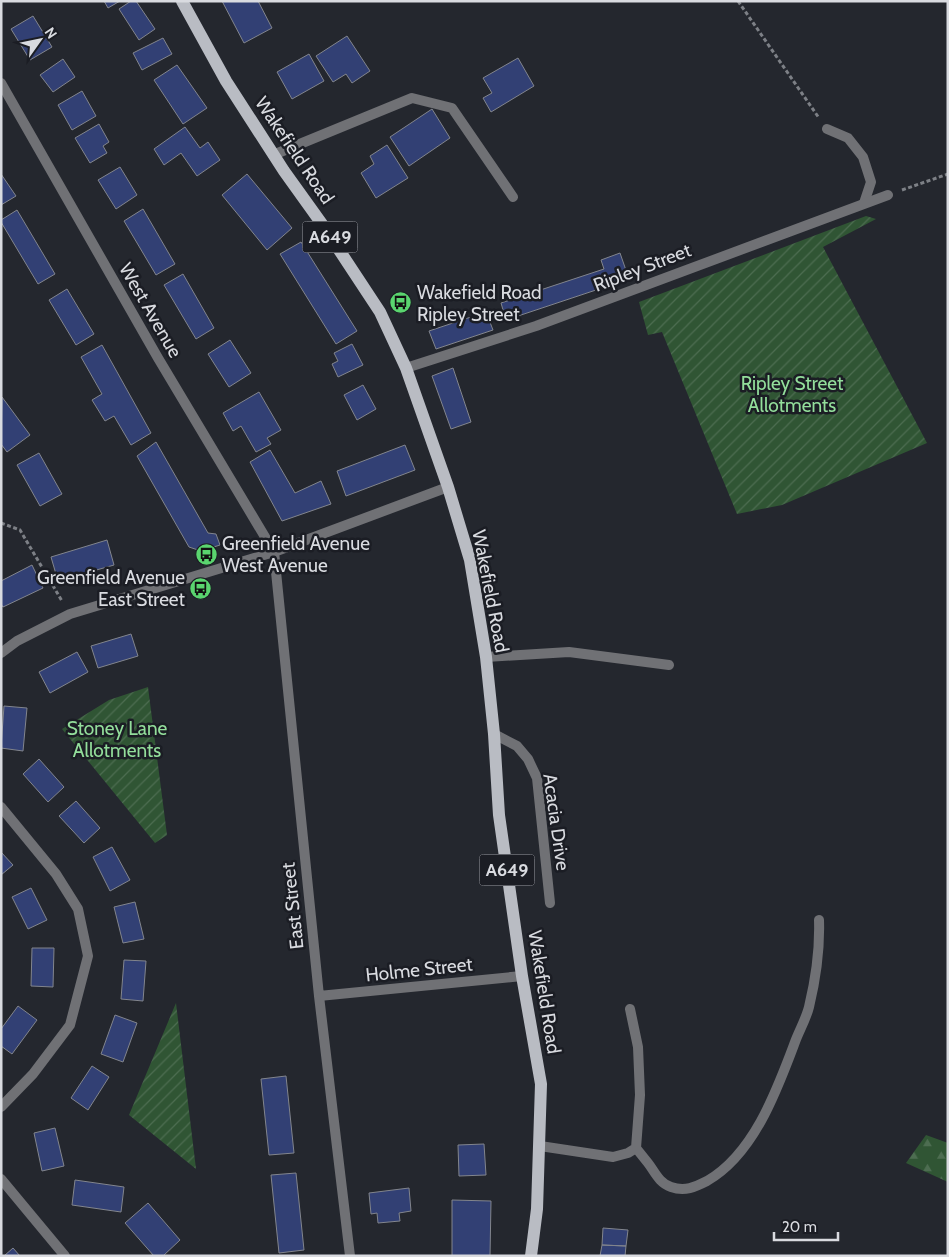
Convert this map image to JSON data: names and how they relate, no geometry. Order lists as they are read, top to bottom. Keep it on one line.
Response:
{"streets":{"main road":["Wakefield Road","A649"],"street":["Ripley Street","West Avenue","Acacia Drive","East Street","Holme Street"]},"crossings":[["Wakefield Road","Ripley Street"],["Wakefield Road","Acacia Drive"],["Wakefield Road","Holme Street"],["West Avenue","East Street"],["East Street","Holme Street"]],"parks":["Ripley Street Allotments","Stoney Lane Allotments"],"places":{"bus stop":["Wakefield Road Ripley Street","Greenfield Avenue West Avenue","Greenfield Avenue East Street"]},"scale_bar":"20 m","north":"top right"}
